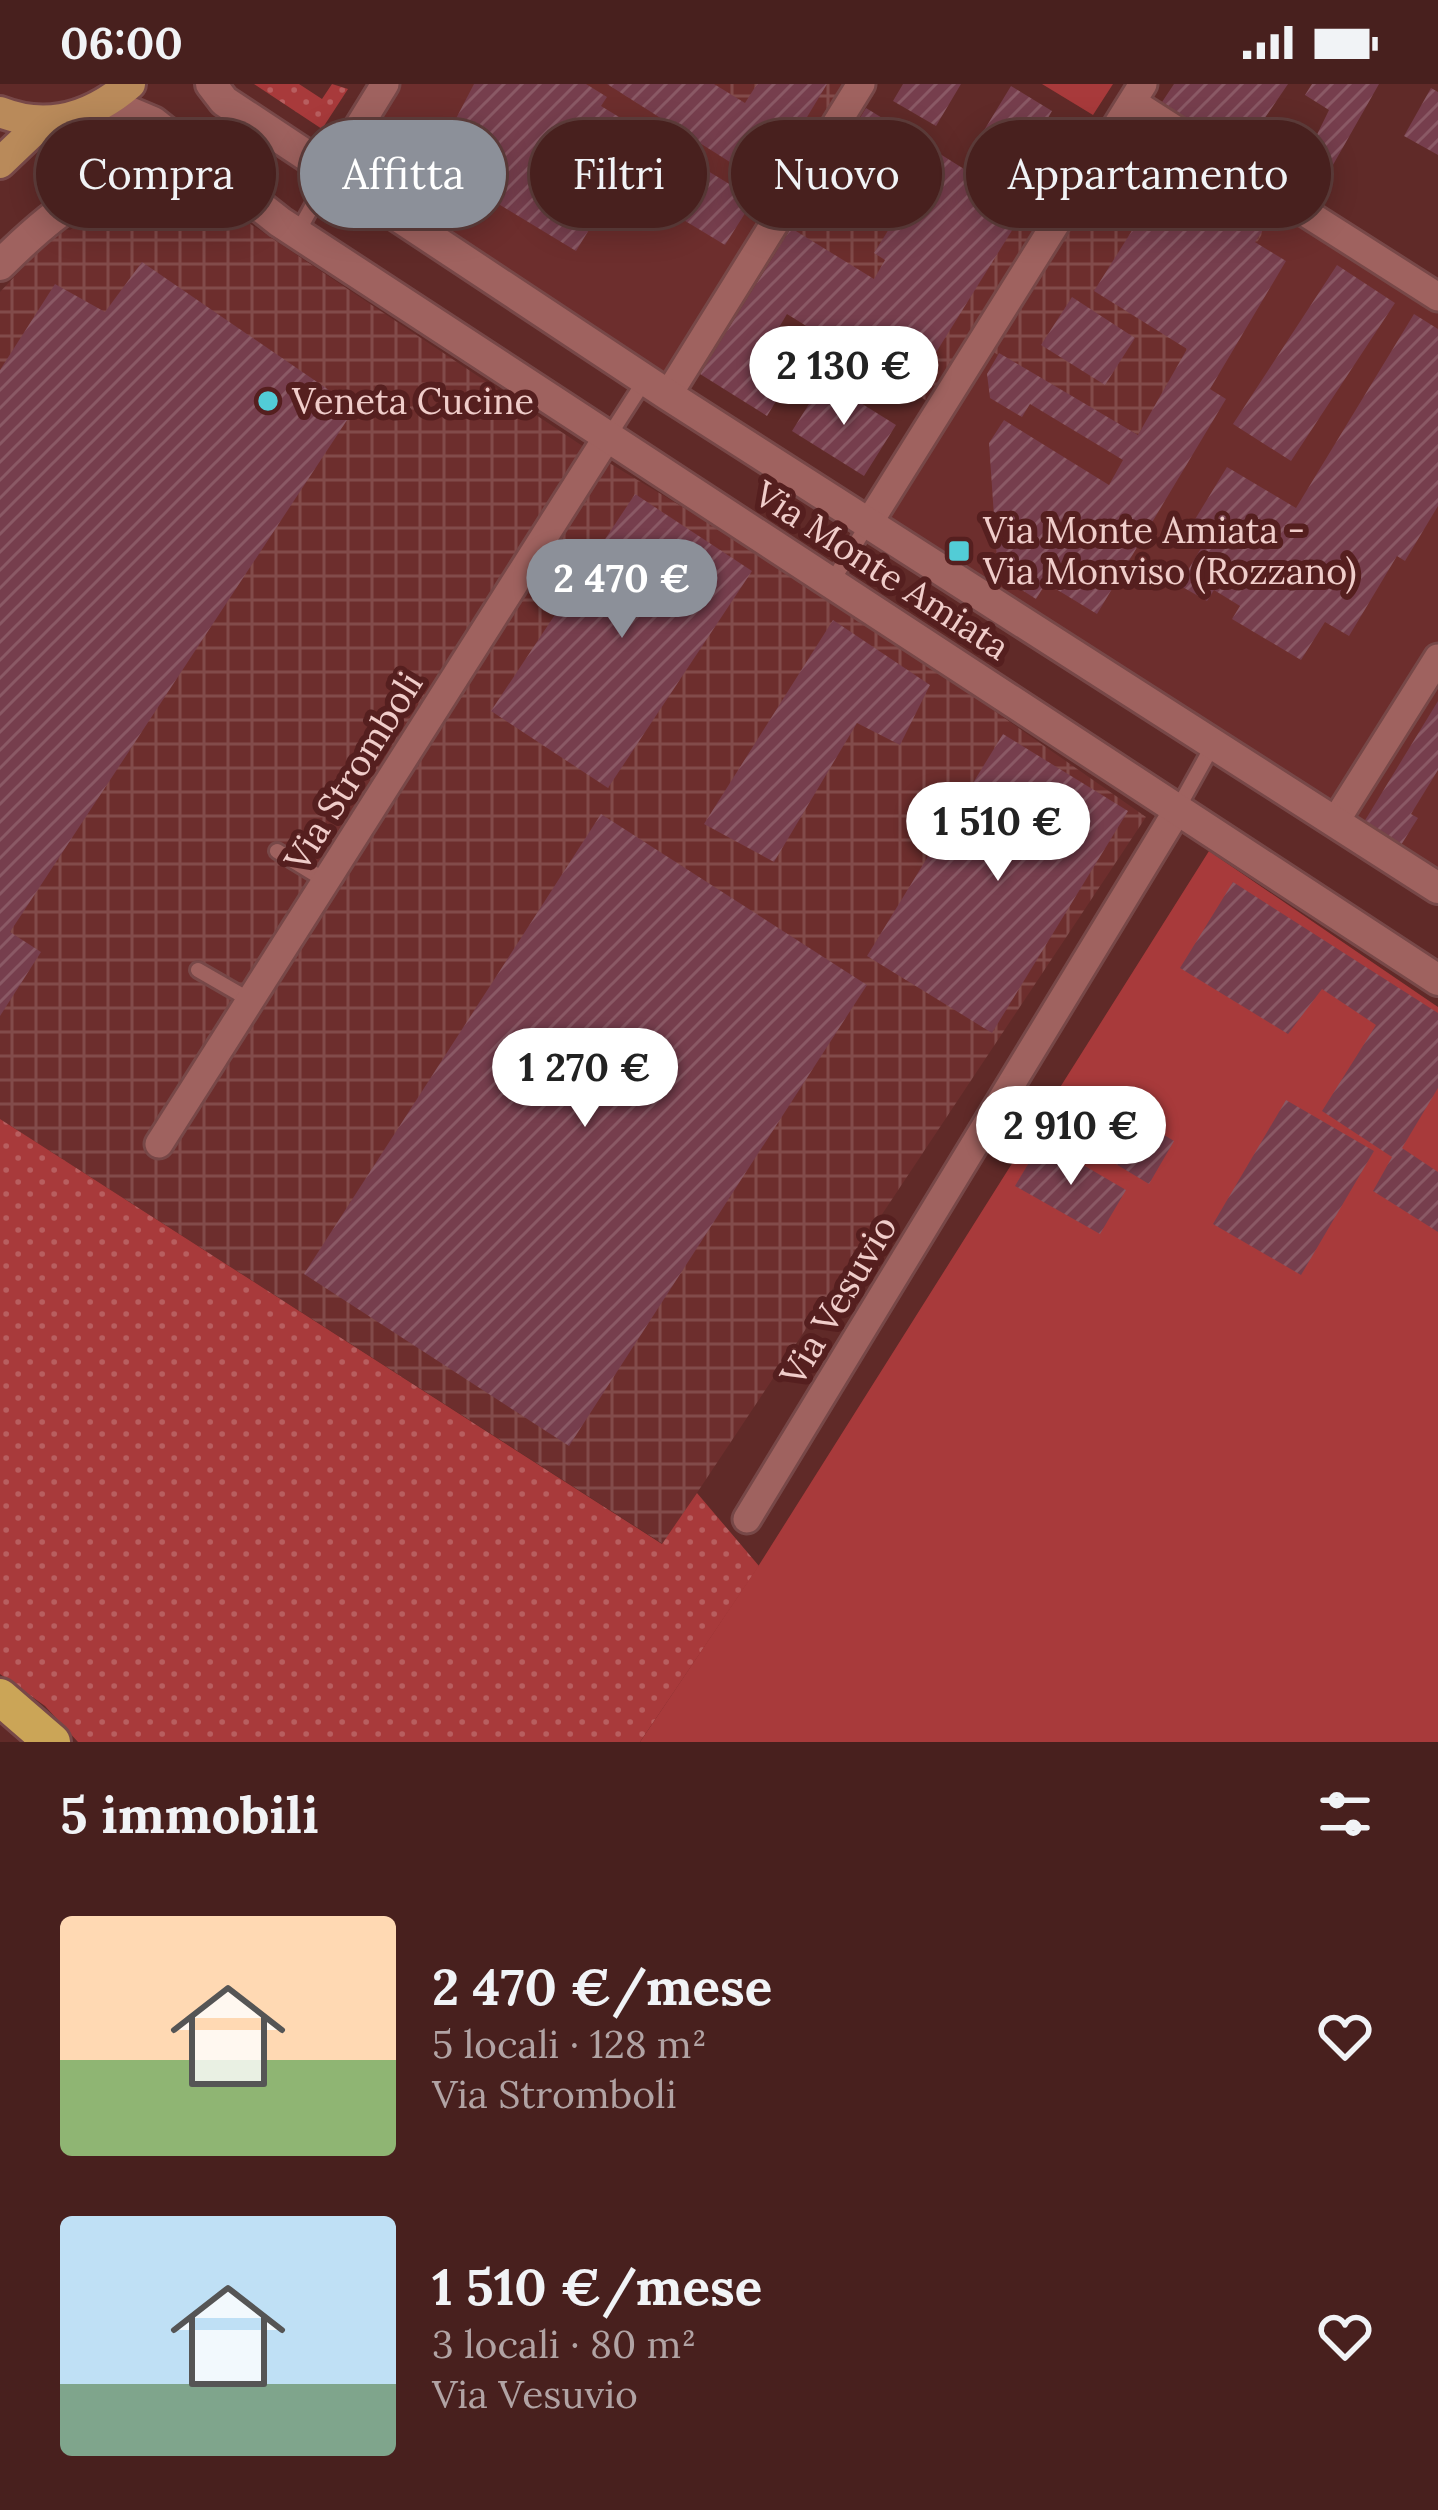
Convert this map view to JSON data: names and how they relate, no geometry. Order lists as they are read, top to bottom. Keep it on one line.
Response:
{"streets":{"main road":["Via Monte Amiata"],"street":["Via Stromboli","Via Vesuvio"]},"crossings":[["Via Monte Amiata","Via Stromboli"],["Via Monte Amiata","Via Vesuvio"]],"places":{"other":["Veneta Cucine"],"transit":["Via Monte Amiata - Via Monviso (Rozzano)"]},"page":{"status":"06:00","chip":["Compra","Affitta","Filtri","Nuovo","Appartamento"],"price":["2 130 €","2 470 €","1 510 €","1 270 €","2 910 €"],"heading":"5 immobili","list":[{"name":"2 470 €/mese","note":"5 locali · 128 m² · Via Stromboli"},{"name":"1 510 €/mese","note":"3 locali · 80 m² · Via Vesuvio"}]}}
